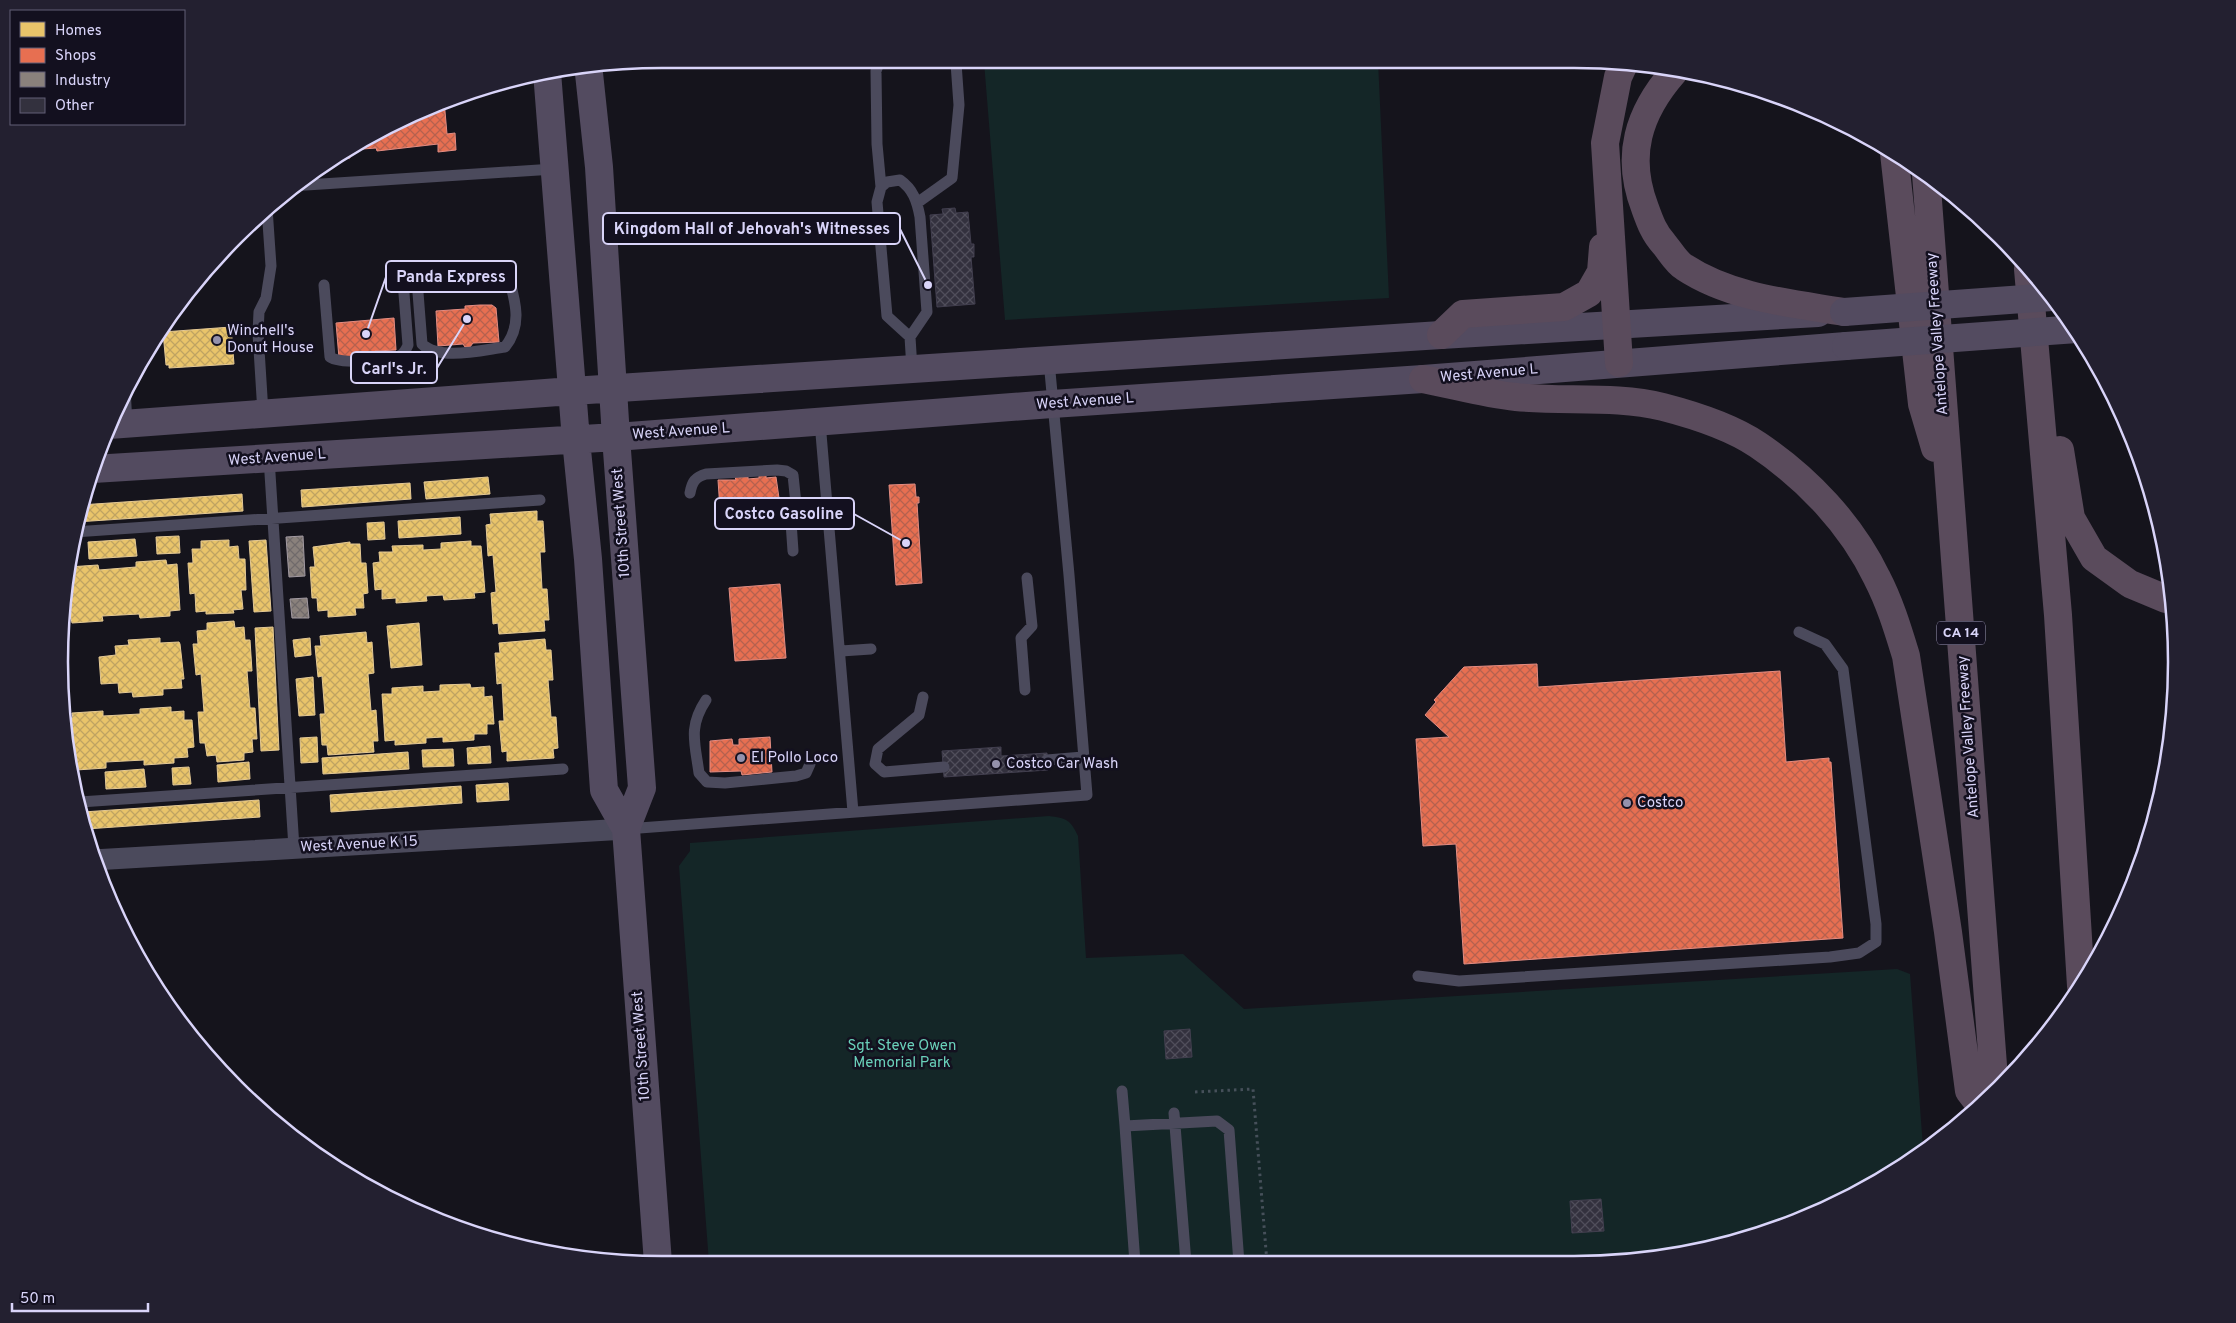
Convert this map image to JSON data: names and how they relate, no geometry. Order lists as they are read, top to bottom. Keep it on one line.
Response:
{"streets":{"highway":["Antelope Valley Freeway","CA 14"],"main road":["West Avenue L","10th Street West"],"street":["West Avenue K 15"]},"crossings":[["West Avenue L","10th Street West"],["10th Street West","West Avenue K 15"]],"parks":["Sgt. Steve Owen Memorial Park"],"places":["Kingdom Hall of Jehovah's Witnesses","Carl's Jr.","Panda Express","Winchell's Donut House","Costco Gasoline","El Pollo Loco","Costco Car Wash","Costco"],"legend":["Homes","Shops","Industry","Other"],"scale_bar":"50 m"}
